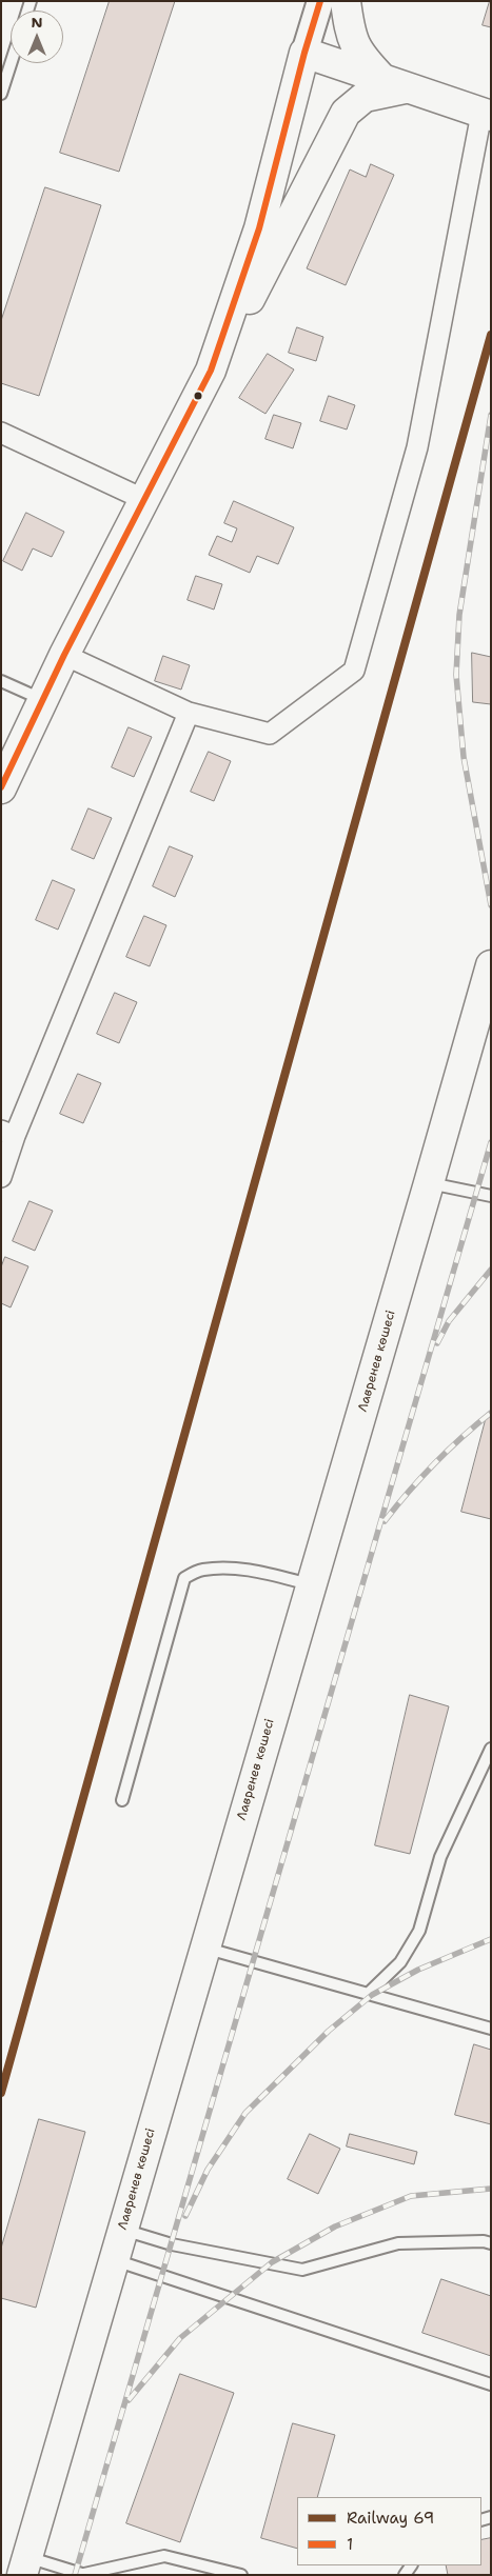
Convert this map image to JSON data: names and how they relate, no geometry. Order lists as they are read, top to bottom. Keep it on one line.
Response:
{"streets":{"main road":["Лавренев көшесі"]},"lines":["transit line 1","rail line 69"],"legend":["Railway 69","1"],"north":"top"}
